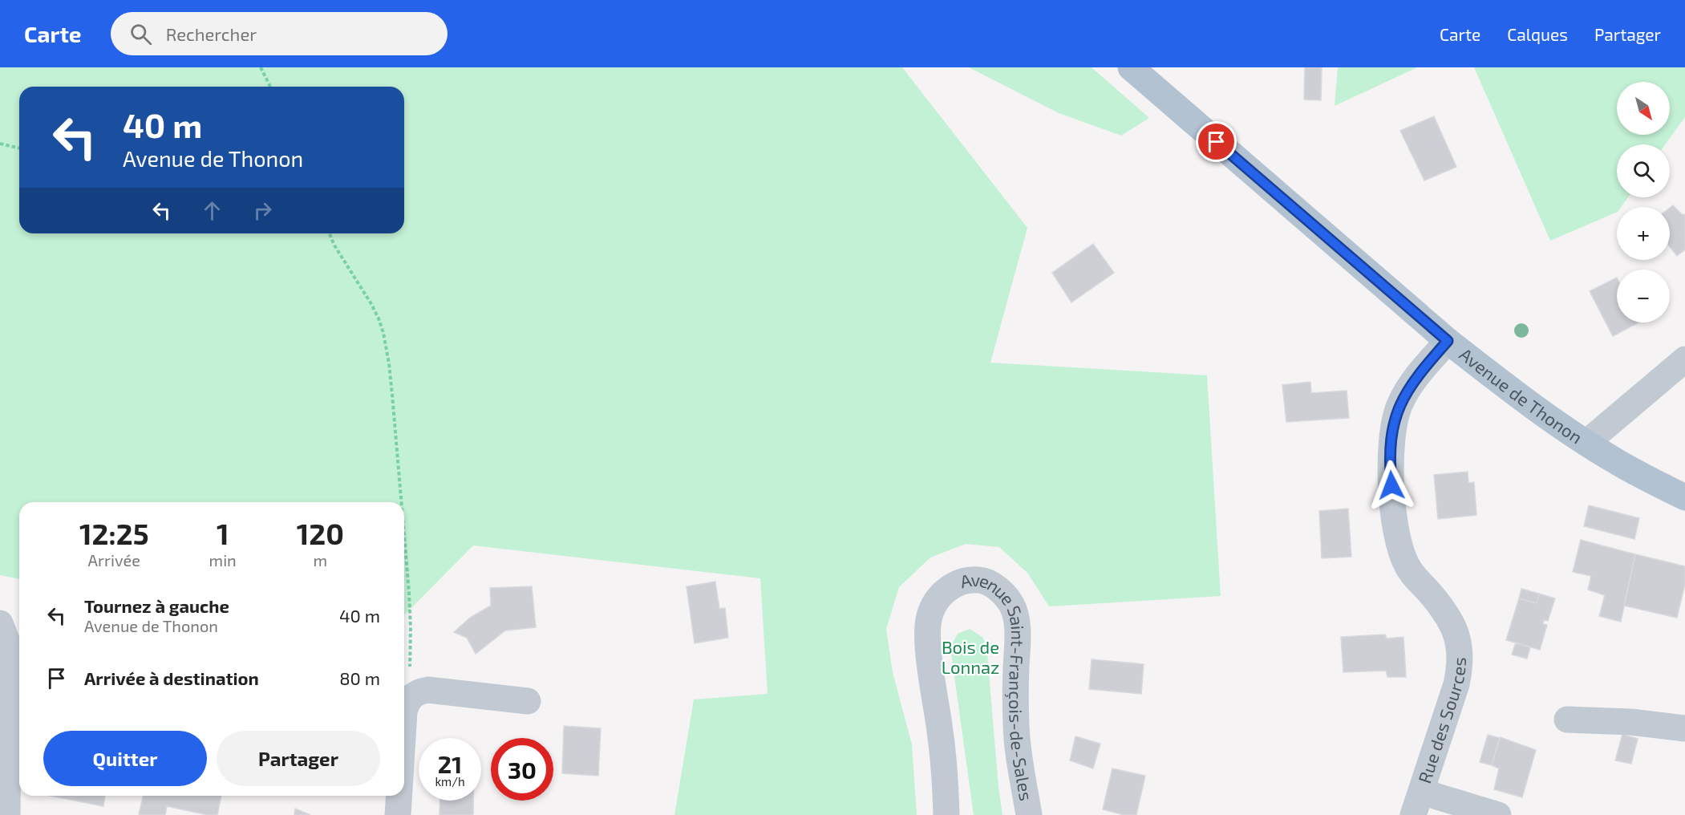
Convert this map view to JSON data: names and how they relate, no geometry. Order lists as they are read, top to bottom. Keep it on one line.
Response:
{"streets":{"main road":["Avenue de Thonon"],"street":["Avenue Saint-François-de-Sales","Rue des Sources"]},"crossings":[["Avenue de Thonon","Rue des Sources"]],"parks":["Bois de Lonnaz"],"north":"bottom right","page":{"header":"Carte","search":"Rechercher","nav":["Carte","Calques","Partager"],"map_buttons":["+","−"],"turn":["40 m","Avenue de Thonon"],"eta":["12:25","Arrivée","1","min","120","m"],"list":[{"name":"Tournez à gauche","note":"Avenue de Thonon","value":"40 m"},{"name":"Arrivée à destination","value":"80 m"}],"buttons":["Quitter","Partager"],"speed":"21 km/h","limit":"30"}}
